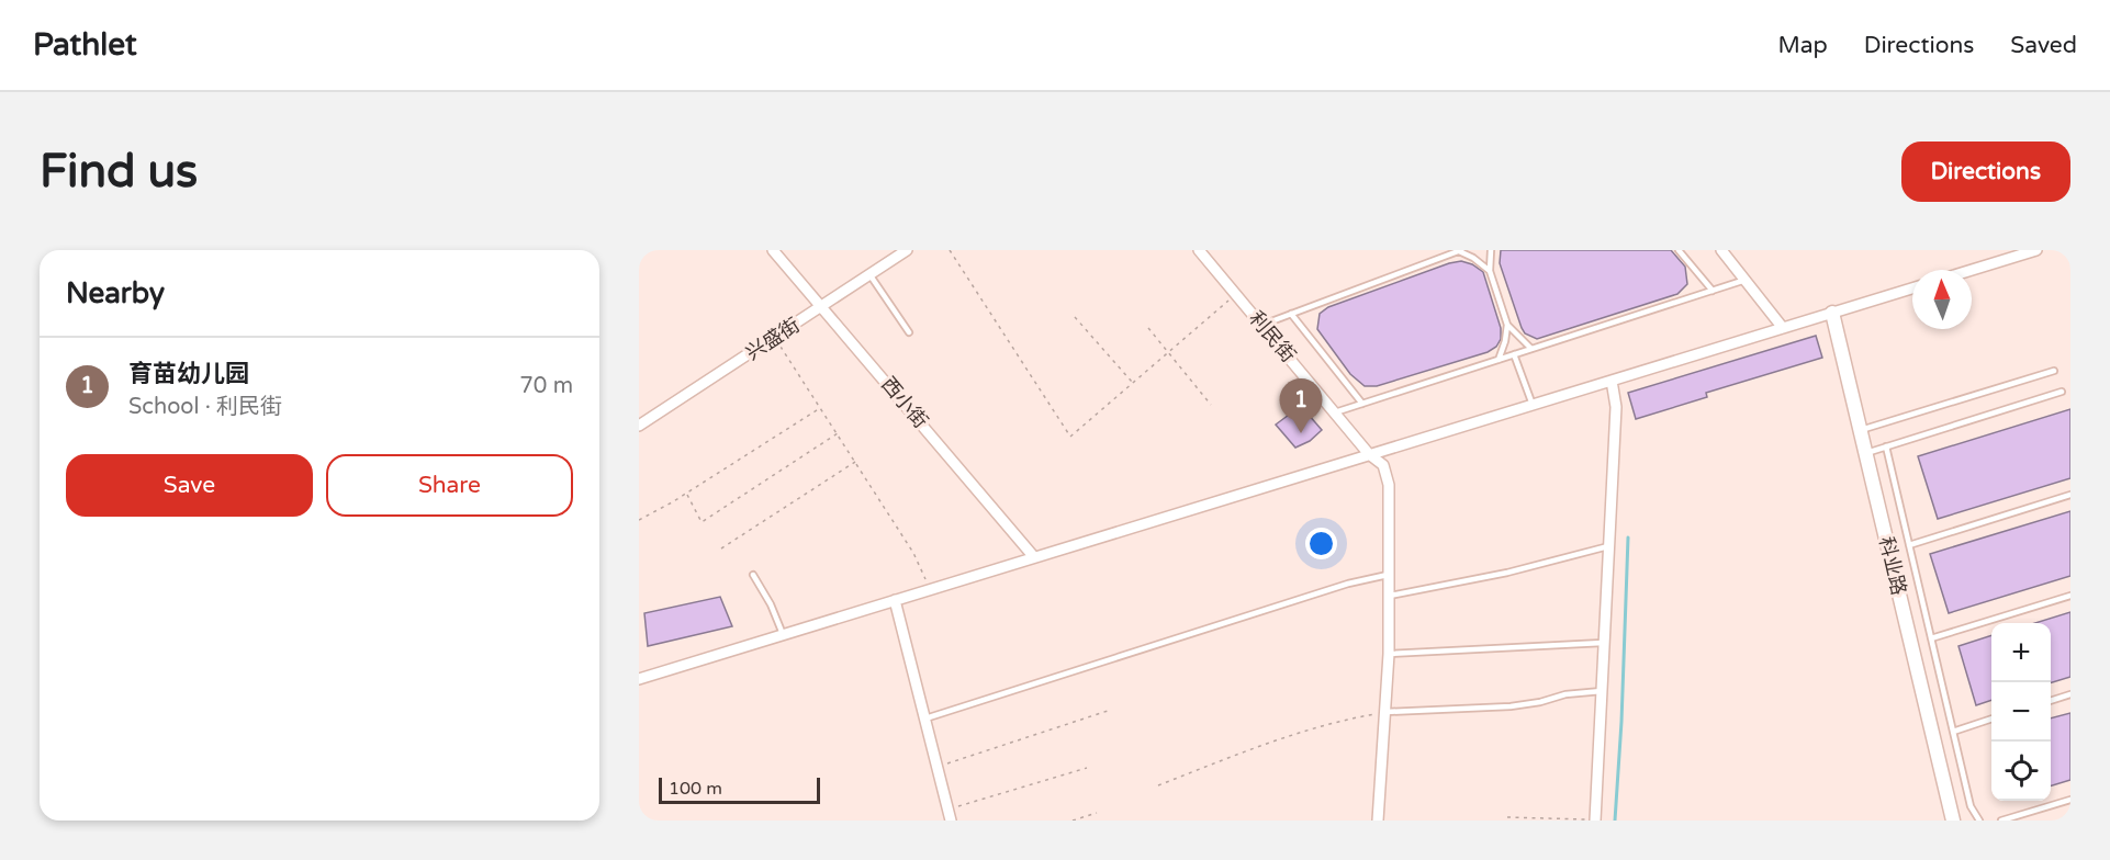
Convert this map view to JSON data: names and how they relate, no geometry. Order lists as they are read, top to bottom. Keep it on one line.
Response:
{"streets":{"street":["利民街","兴盛街","西小街","科业路"]},"crossings":[["兴盛街","西小街"]],"scale_bar":"100 m","north":"top","page":{"header":"Pathlet","nav":["Map","Directions","Saved"],"buttons":["Directions",["Save","Share"]],"title":"Find us","heading":"Nearby","list":[{"mark":"1","name":"育苗幼儿园","note":"School · 利民街","value":"70 m"}],"pins":"1","map_buttons":["+","−"],"scale":"100 m"}}
